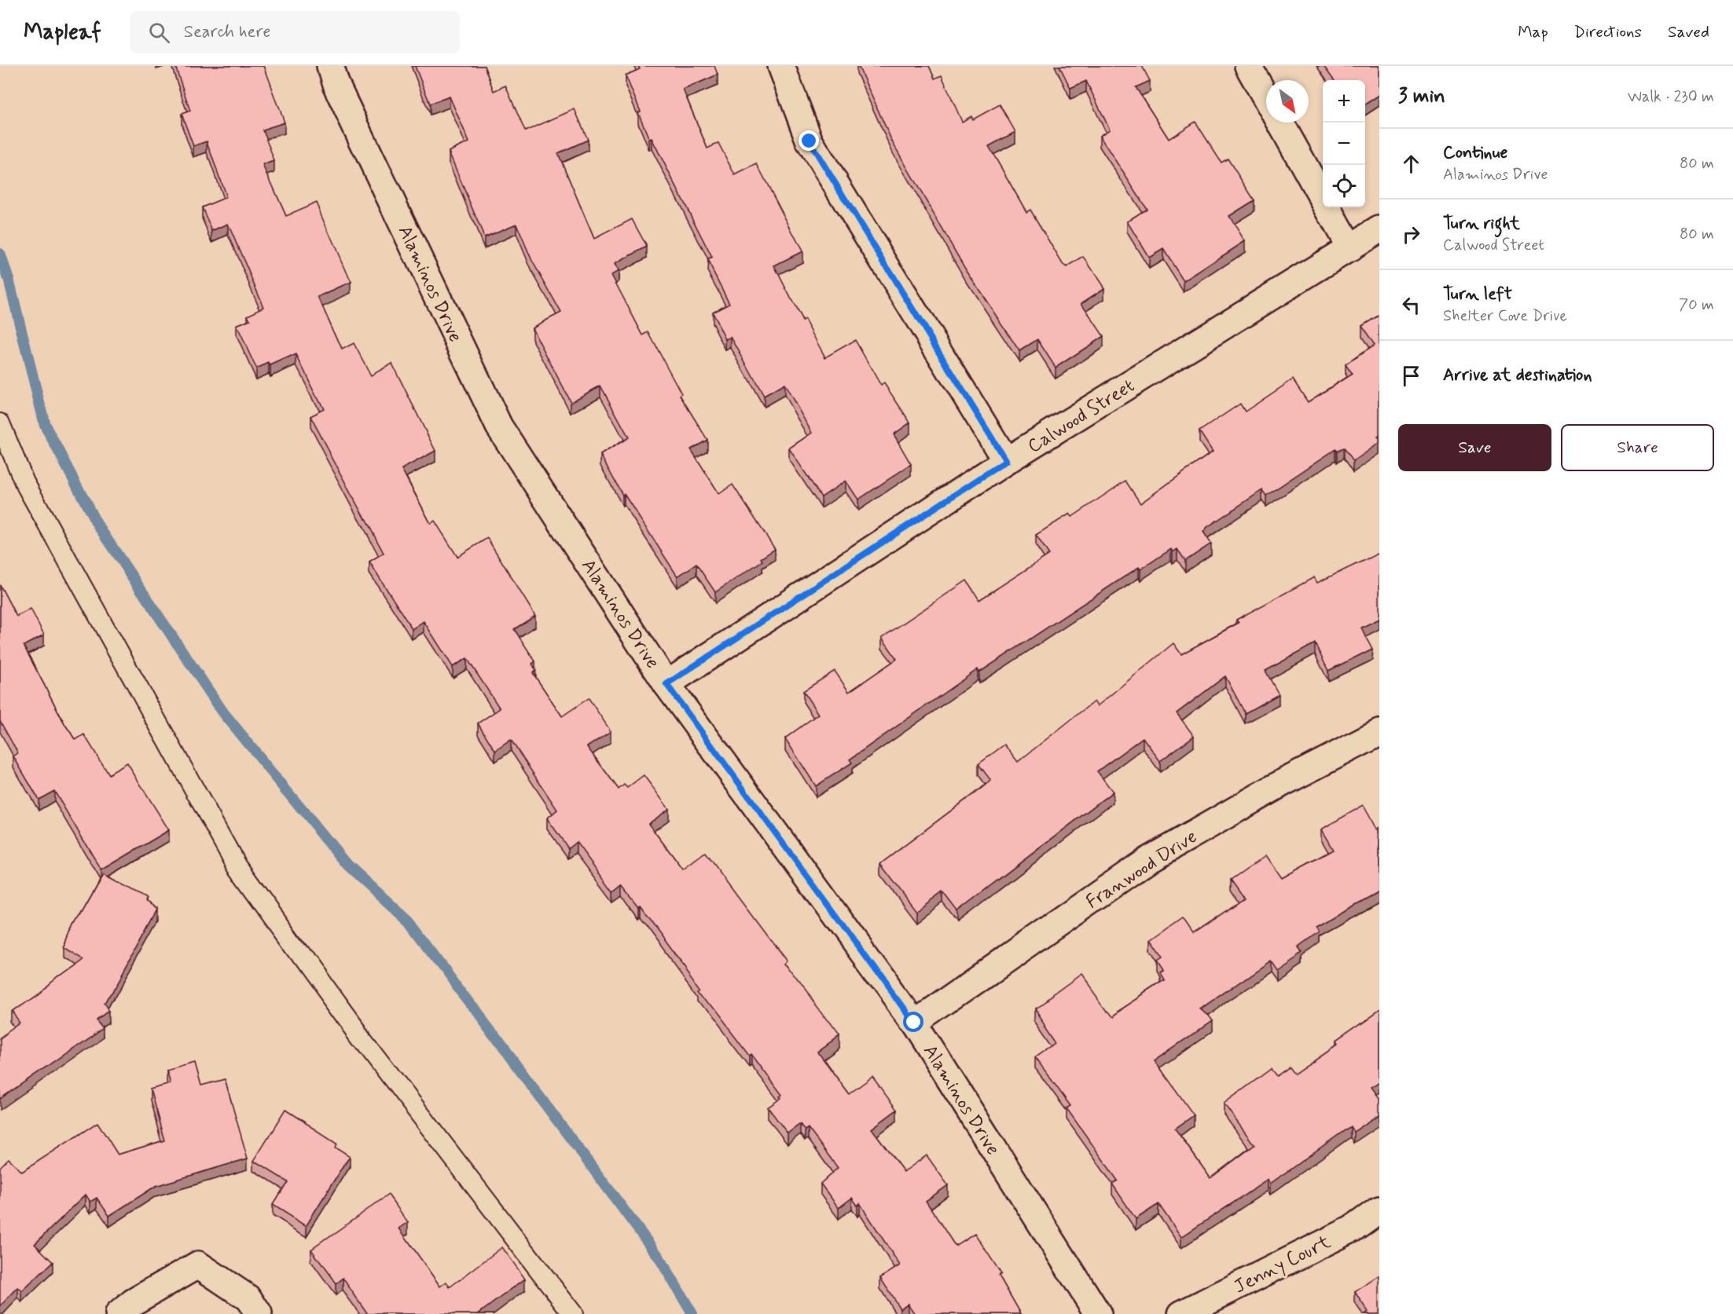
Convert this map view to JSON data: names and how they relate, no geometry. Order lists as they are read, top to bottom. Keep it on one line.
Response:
{"streets":{"street":["Alaminos Drive","Calwood Street","Franwood Drive","Jenny Court"]},"crossings":[["Alaminos Drive","Calwood Street"],["Alaminos Drive","Franwood Drive"]],"north":"bottom right","page":{"header":"Mapleaf","search":"Search here","nav":["Map","Directions","Saved"],"heading":["3 min","Walk · 230 m"],"map_buttons":["+","−"],"list":[["Continue","Alaminos Drive","80 m"],["Turn right","Calwood Street","80 m"],["Turn left","Shelter Cove Drive","70 m"],"Arrive at destination"],"buttons":["Save","Share"]}}
